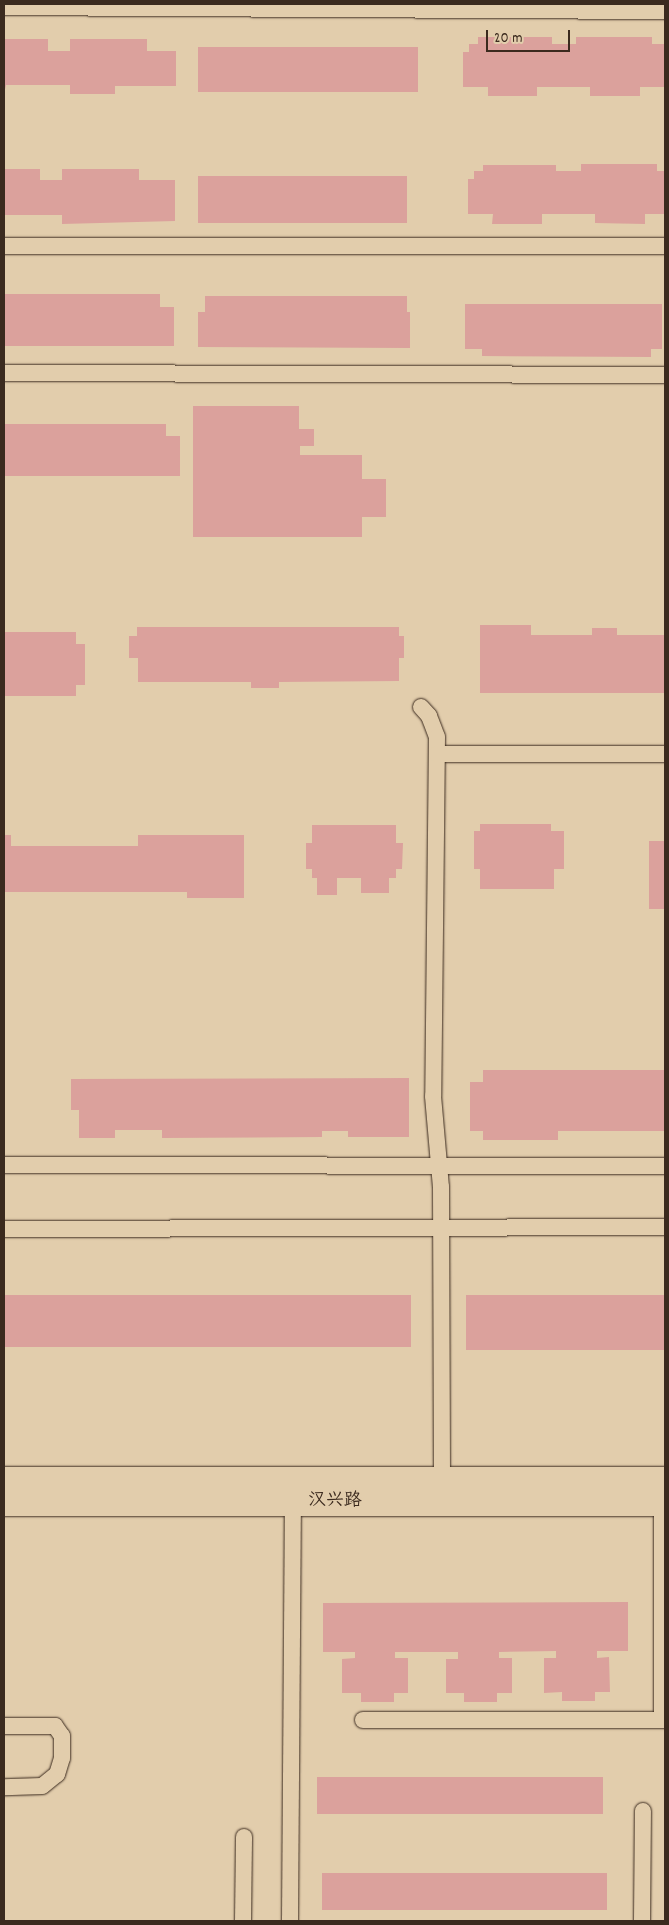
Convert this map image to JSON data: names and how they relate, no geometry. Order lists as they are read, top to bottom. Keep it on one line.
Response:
{"streets":{"street":["汉兴路"]},"scale_bar":"20 m"}
